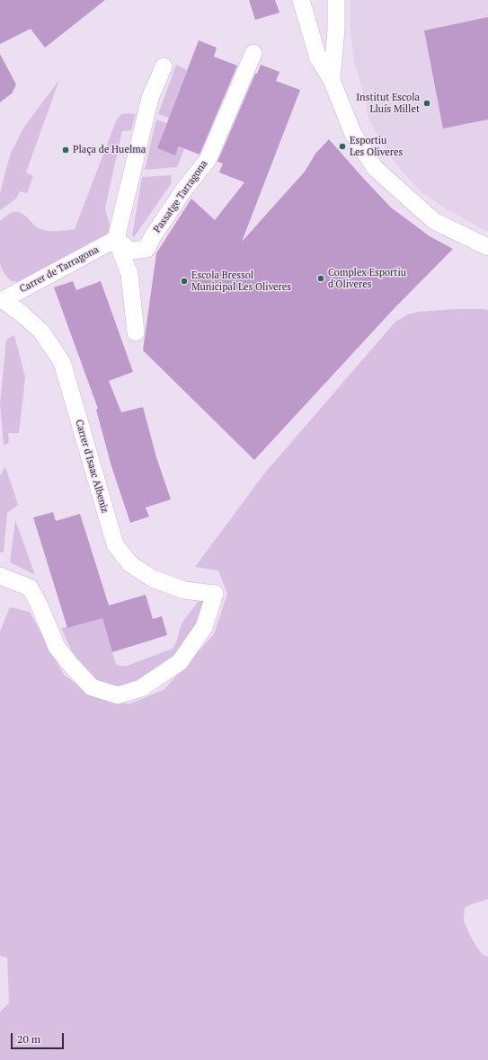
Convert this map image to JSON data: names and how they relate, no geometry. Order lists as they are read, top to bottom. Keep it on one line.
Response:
{"streets":{"street":["Passatge Tarragona","Carrer de Tarragona","Carrer d'Isaac Albeniz"]},"crossings":[["Passatge Tarragona","Carrer de Tarragona"],["Carrer de Tarragona","Carrer d'Isaac Albeniz"]],"places":["Institut Escola Lluís Millet","Esportiu Les Oliveres","Plaça de Huelma","Complex Esportiu d'Oliveres","Escola Bressol Municipal Les Oliveres"],"scale_bar":"20 m"}
